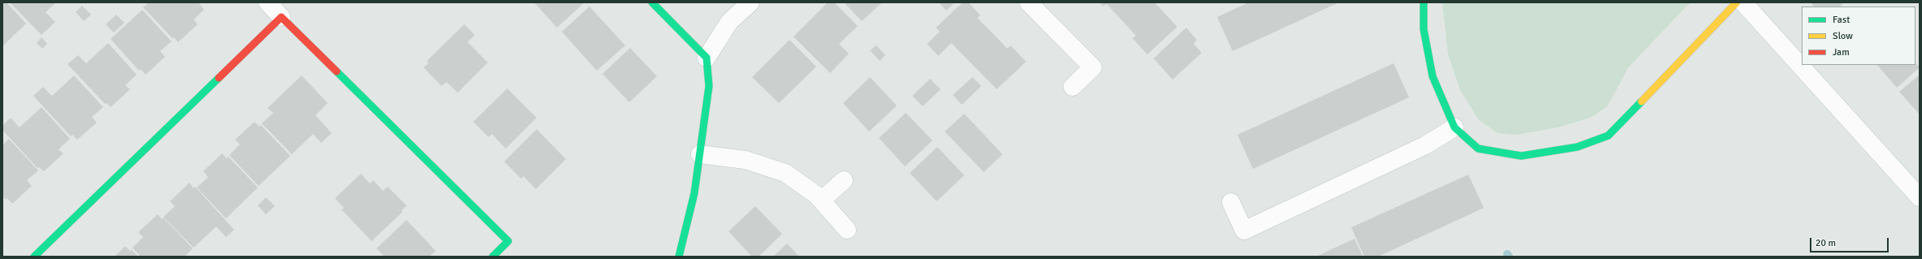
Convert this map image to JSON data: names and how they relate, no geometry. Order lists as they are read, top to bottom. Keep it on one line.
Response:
{"legend":["Fast","Slow","Jam"],"scale_bar":"20 m"}
